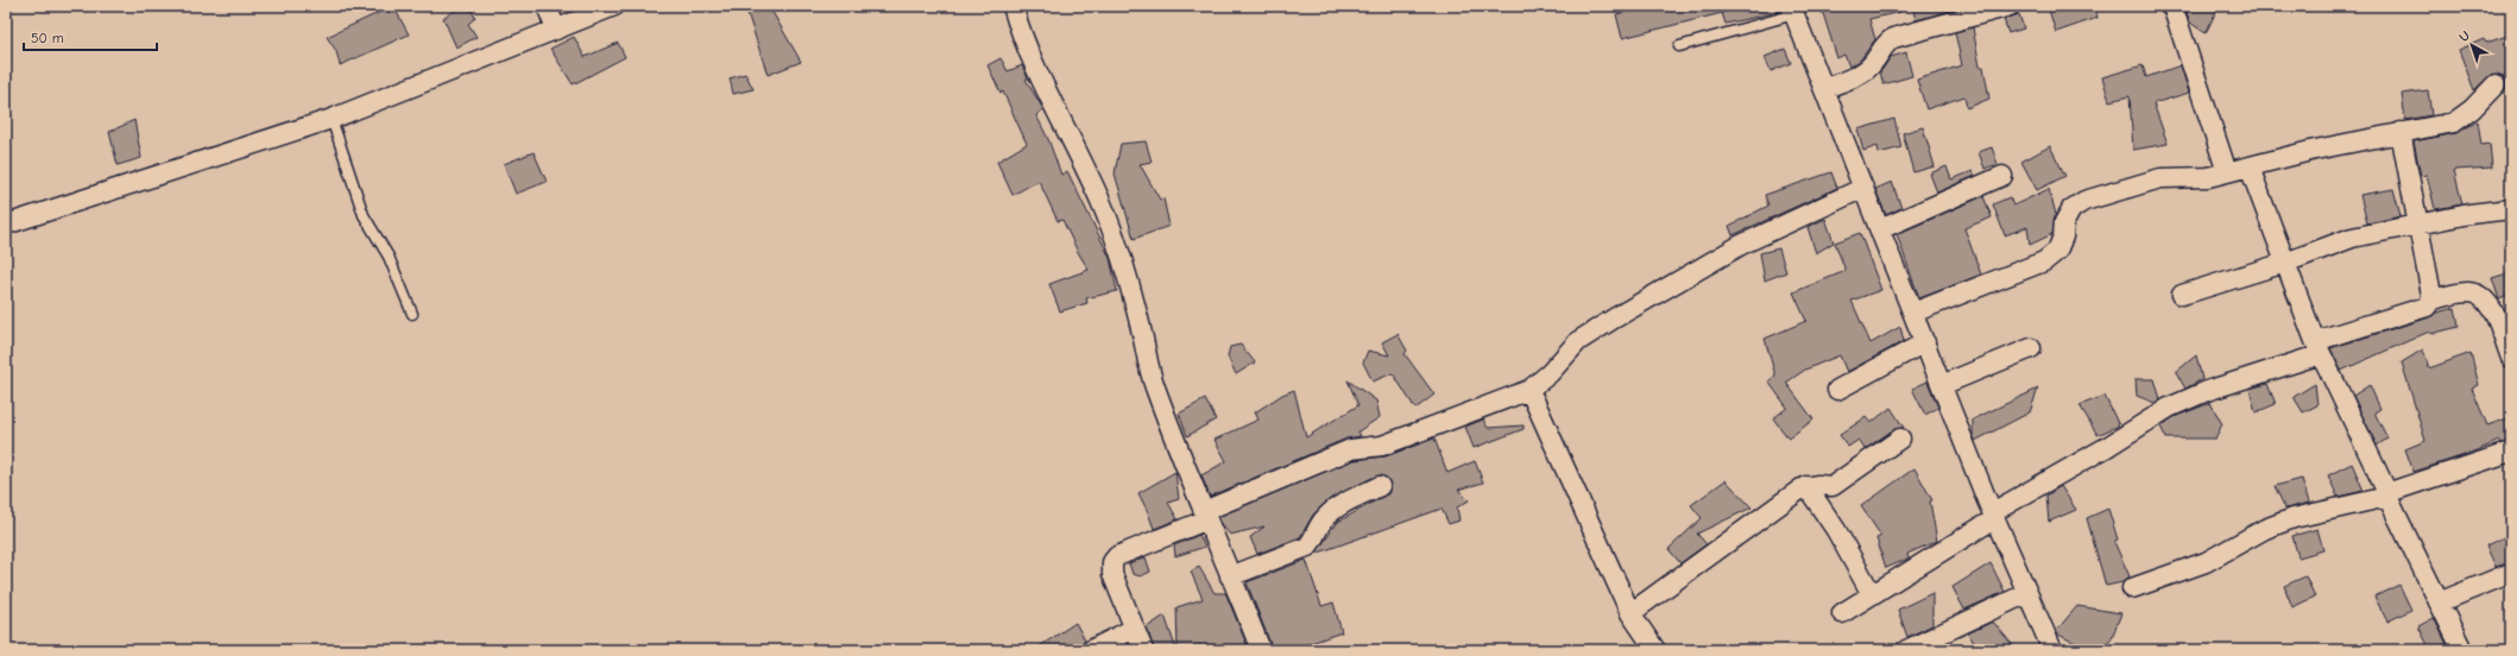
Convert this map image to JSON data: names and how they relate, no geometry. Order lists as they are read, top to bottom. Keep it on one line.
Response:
{"scale_bar":"50 m","north":"top left"}
